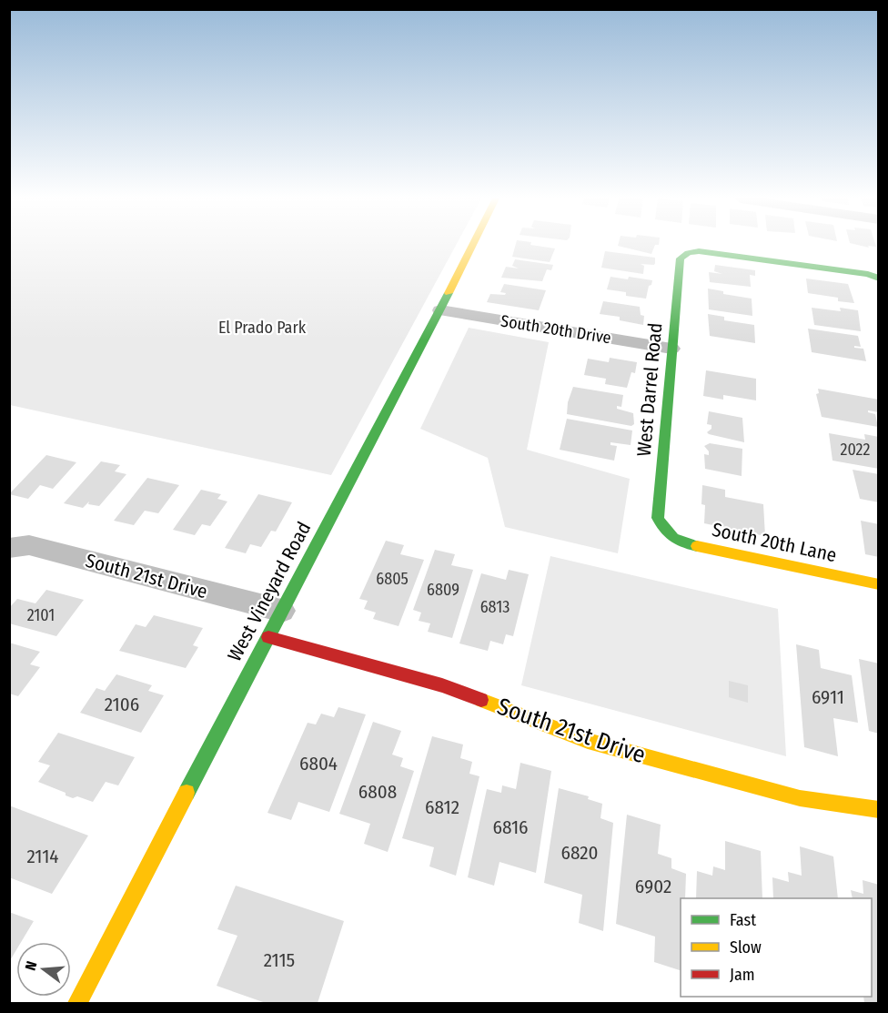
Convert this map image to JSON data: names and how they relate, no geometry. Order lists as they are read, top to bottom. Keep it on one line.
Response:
{"streets":{"street":["South 20th Drive","West Darrel Road","South 20th Lane","South 21st Drive","West Vineyard Road"]},"crossings":[["South 20th Drive","West Darrel Road"],["South 20th Drive","West Vineyard Road"],["West Darrel Road","South 20th Lane"],["South 21st Drive","West Vineyard Road"]],"parks":["El Prado Park"],"house_numbers":["2022","6805","6809","6813","2101","6911","2106","6804","6808","6812","6816","6820","2114","6902","2115"],"legend":["Fast","Slow","Jam"],"north":"left"}
